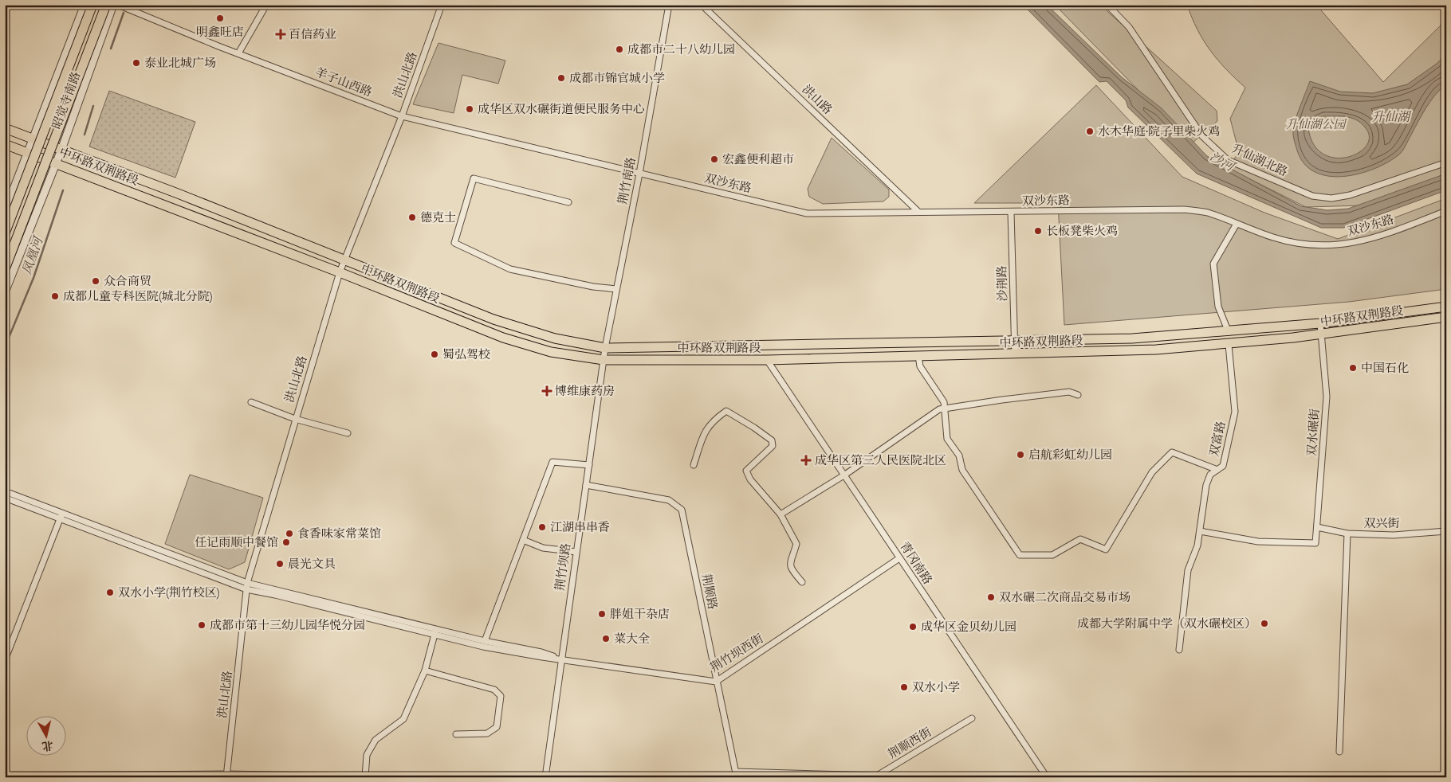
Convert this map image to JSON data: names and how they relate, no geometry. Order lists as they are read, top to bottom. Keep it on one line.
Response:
{"streets":{"main road":["昭觉寺南路","中环路双荆路段"],"street":["洪山北路","羊子山西路","洪山路","升仙湖北路","荆竹南路","双沙东路","沙荆路","双水碾街","双富路","双兴街","青冈南路","荆竹坝路","荆顺路","荆竹坝西街","荆顺西街"]},"crossings":[["洪山北路","羊子山西路"],["洪山北路","中环路双荆路段"],["羊子山西路","荆竹南路"],["羊子山西路","双沙东路"],["洪山路","双沙东路"],["昭觉寺南路","中环路双荆路段"],["中环路双荆路段","荆竹南路"],["中环路双荆路段","沙荆路"],["中环路双荆路段","双水碾街"],["中环路双荆路段","双富路"],["中环路双荆路段","青冈南路"],["中环路双荆路段","荆竹坝路"],["荆竹南路","双沙东路"],["荆竹南路","荆竹坝路"],["双沙东路","沙荆路"],["双水碾街","双富路"],["双水碾街","双兴街"],["青冈南路","荆竹坝西街"],["荆竹坝路","荆顺路"],["荆竹坝路","荆竹坝西街"],["荆顺路","荆竹坝西街"],["荆顺路","荆顺西街"]],"water":["升仙湖","沙河","凤凰河"],"parks":["升仙湖公园"],"places":{"other":["明鑫旺店","成都市二十八幼儿园","泰业北城广场","成都市锦官城小学","成华区双水碾街道便民服务中心","水木华庭·院子里柴火鸡","宏鑫便利超市","德克士","长板凳柴火鸡","众合商贸","成都儿童专科医院(城北分院)","蜀弘驾校","中国石化","启航彩虹幼儿园","江湖串串香","食香味家常菜馆","任记雨顺中餐馆","晨光文具","双水小学(荆竹校区)","双水碾二次商品交易市场","胖姐干杂店","成都大学附属中学（双水碾校区）","成都市第十三幼儿园华悦分园","成华区金贝幼儿园","菜大全","双水小学"],"health":["百信药业","博维康药房","成华区第三人民医院北区"]},"north":"bottom"}
